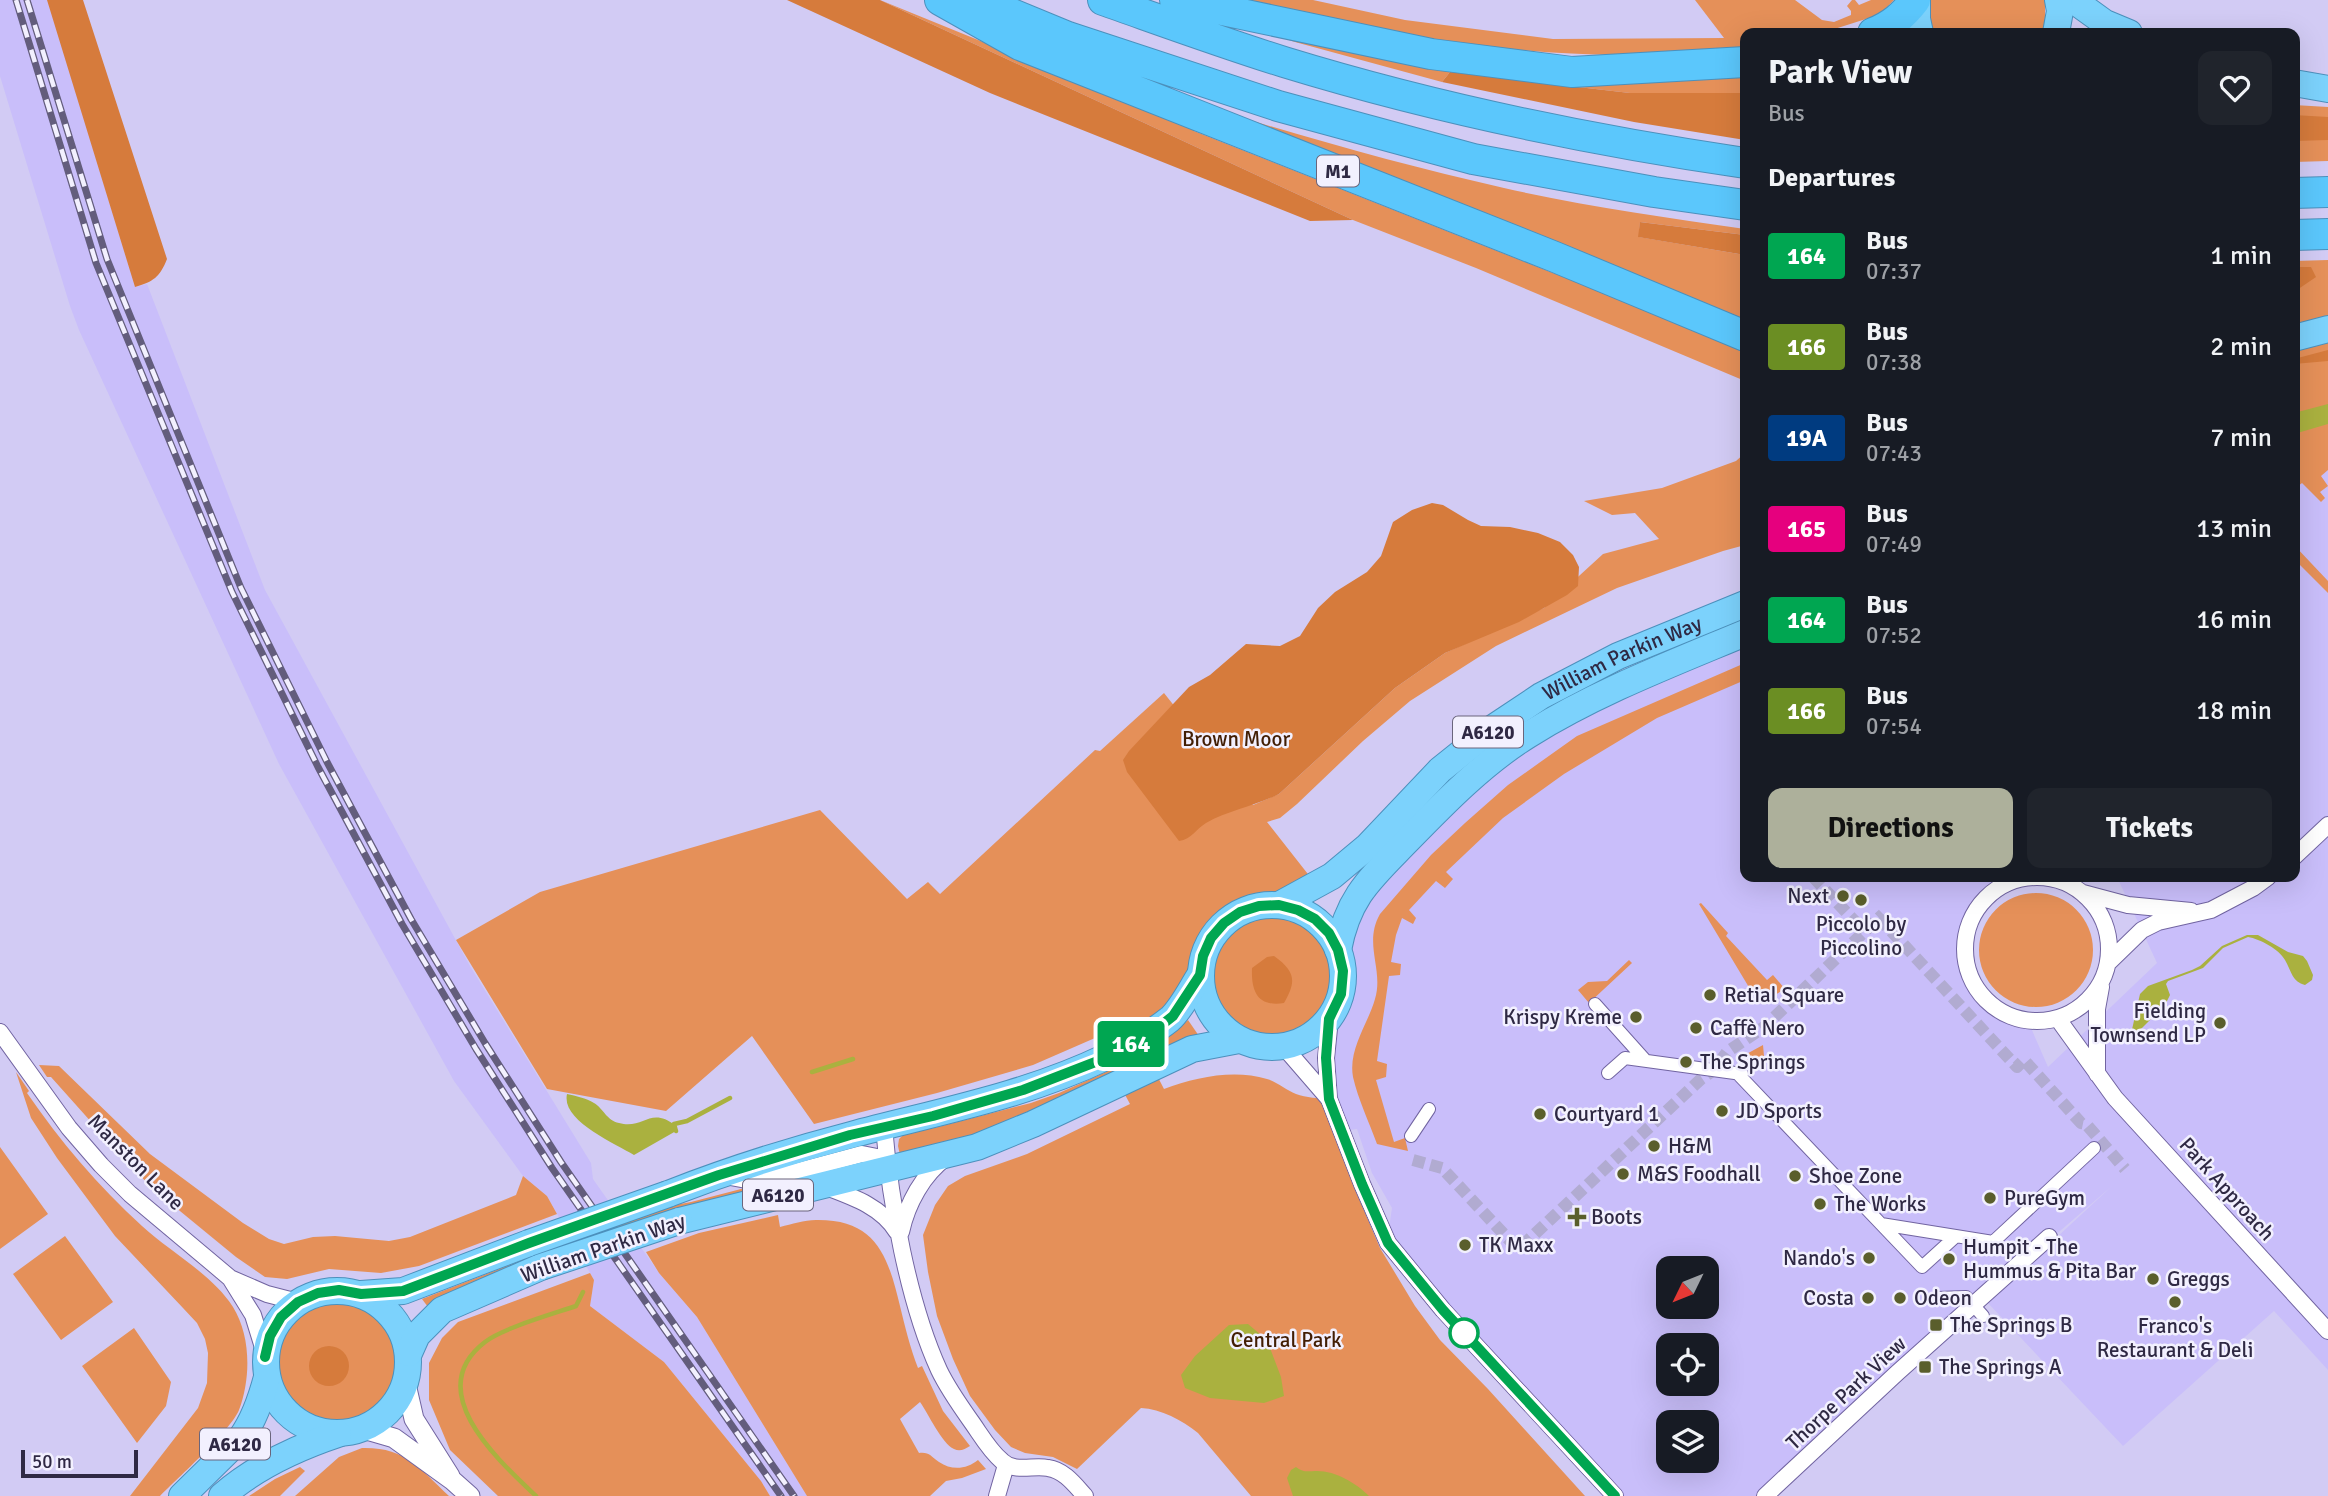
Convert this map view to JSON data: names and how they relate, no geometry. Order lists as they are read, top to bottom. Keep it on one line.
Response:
{"streets":{"highway":["M1","William Parkin Way","A6120"],"street":["Manston Lane","Park Approach","Thorpe Park View"]},"crossings":[["William Parkin Way","A6120"],["William Parkin Way","Manston Lane"],["A6120","Manston Lane"]],"parks":["Brown Moor","Central Park"],"places":{"other":["Next","Piccolo by Piccolino","Retial Square","Krispy Kreme","Fielding Townsend LP","Caffè Nero","The Springs","JD Sports","Courtyard 1","H&M","M&S Foodhall","Shoe Zone","PureGym","The Works","TK Maxx","Nando's","Humpit - The Hummus & Pita Bar","Greggs","Costa","Odeon","Franco's Restaurant & Deli"],"health":["Boots"],"transit":["The Springs B","The Springs A"]},"lines":["bus line 164"],"scale_bar":"50 m","north":"bottom left","page":{"on_map":"164","heading":[["Park View","Bus"],"Departures"],"list":[{"mark":"164","name":"Bus","note":"07:37","value":"1 min"},{"mark":"166","name":"Bus","note":"07:38","value":"2 min"},{"mark":"19A","name":"Bus","note":"07:43","value":"7 min"},{"mark":"165","name":"Bus","note":"07:49","value":"13 min"},{"mark":"164","name":"Bus","note":"07:52","value":"16 min"},{"mark":"166","name":"Bus","note":"07:54","value":"18 min"}],"buttons":["Directions","Tickets"],"scale":"50 m"}}
